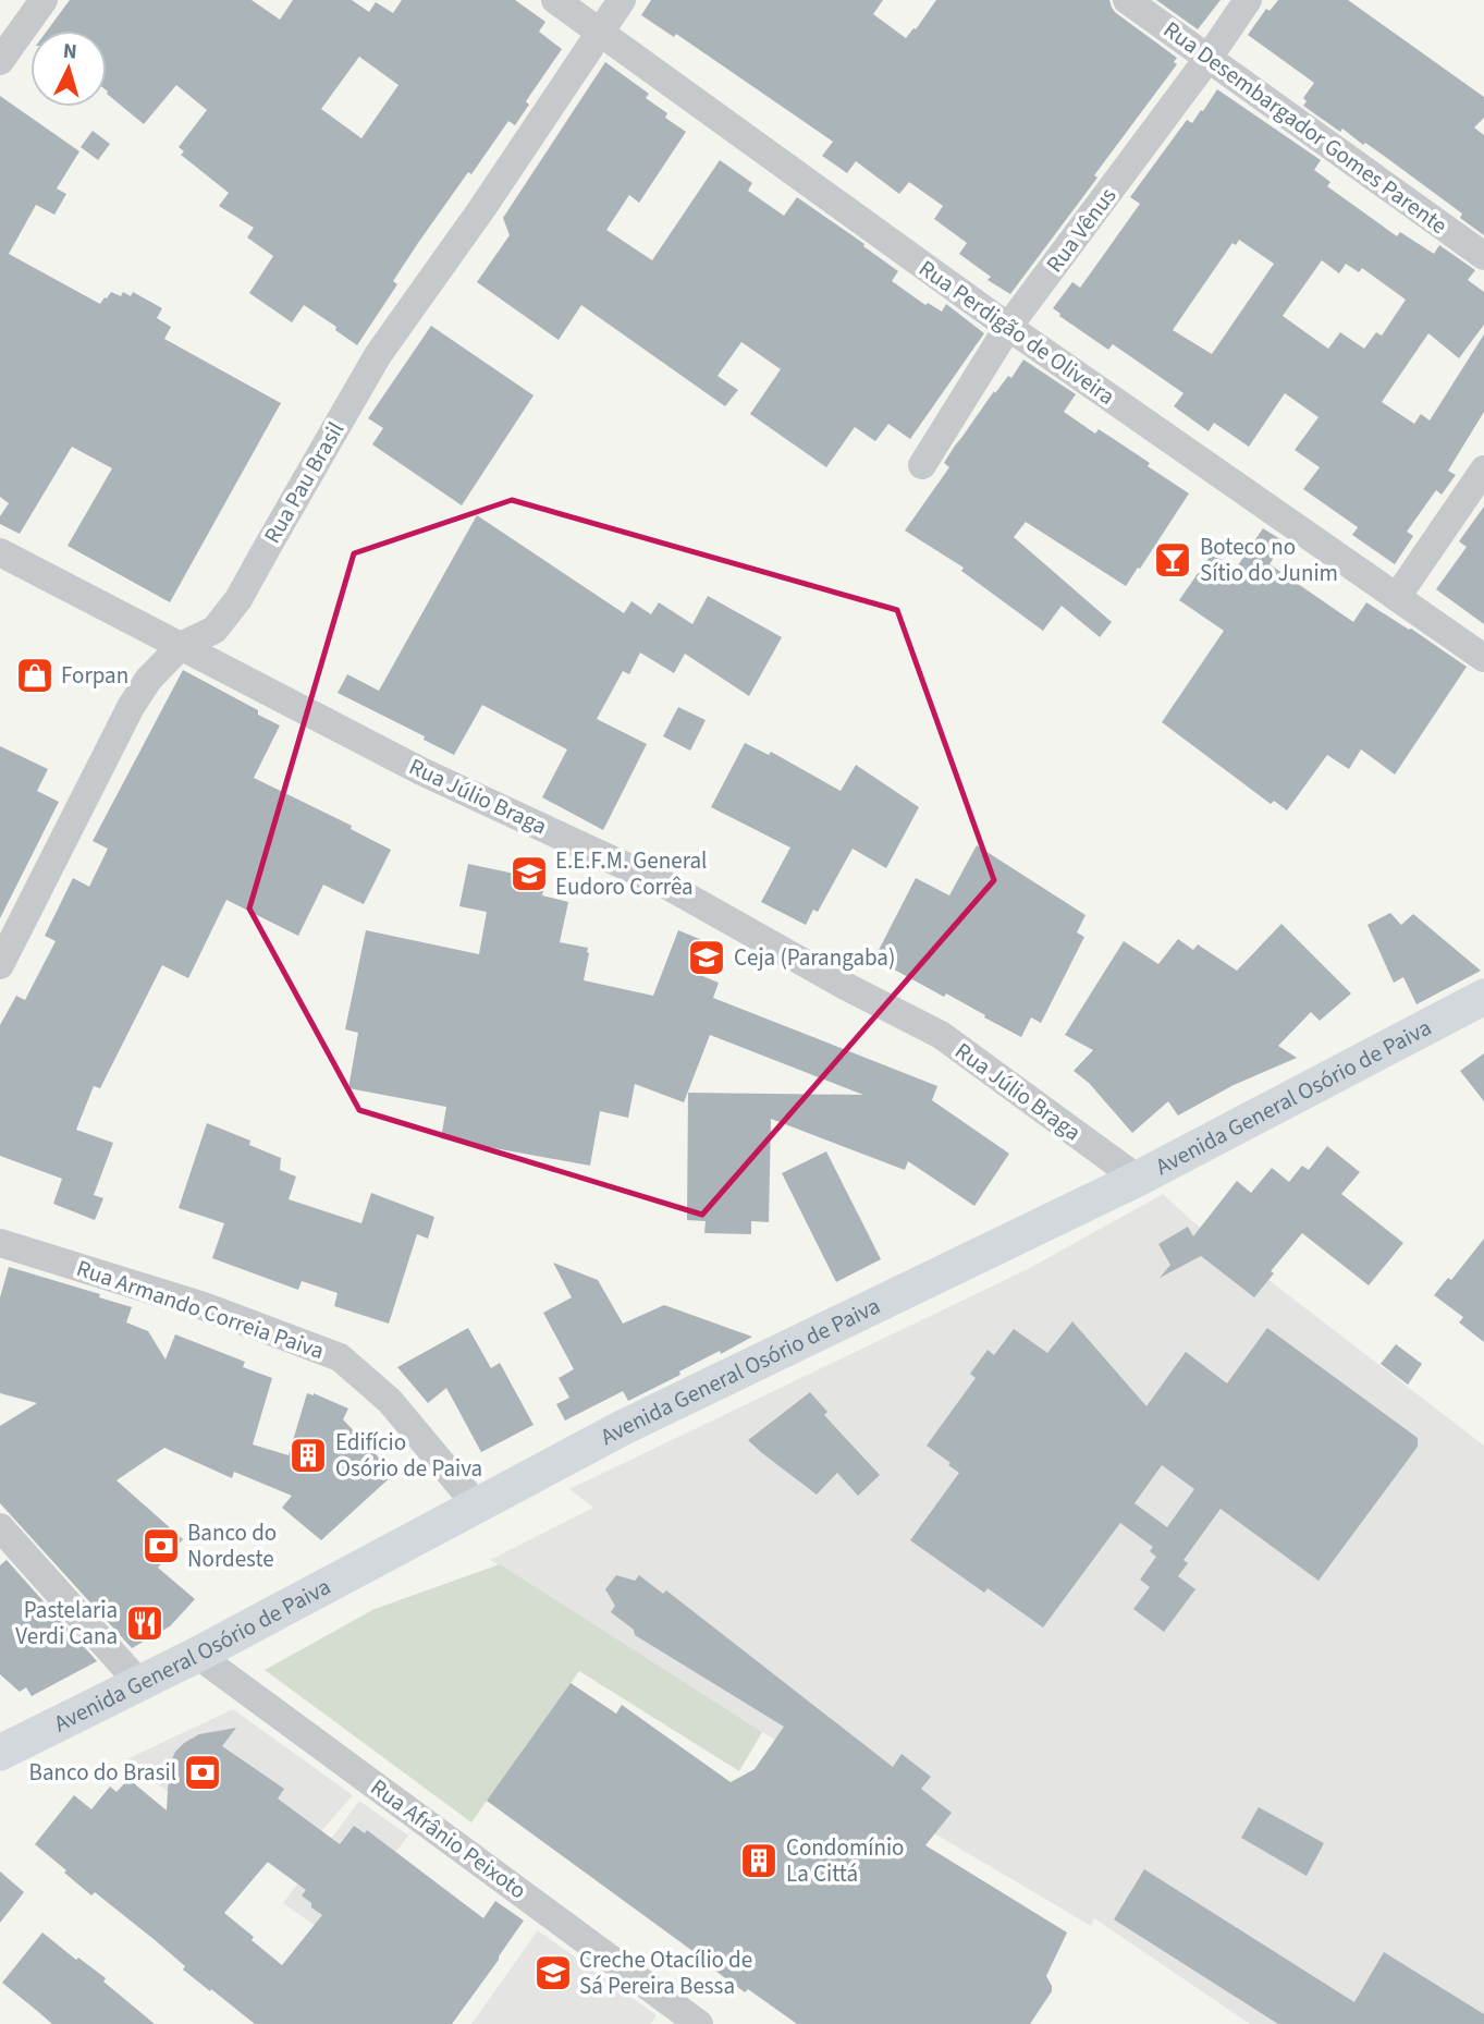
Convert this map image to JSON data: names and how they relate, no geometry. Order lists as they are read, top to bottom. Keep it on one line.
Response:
{"streets":{"main road":["Avenida General Osório de Paiva"],"street":["Rua Desembargador Gomes Parente","Rua Vênus","Rua Perdigão de Oliveira","Rua Pau Brasil","Rua Júlio Braga","Rua Armando Correia Paiva","Rua Afrânio Peixoto"]},"crossings":[["Rua Desembargador Gomes Parente","Rua Vênus"],["Rua Vênus","Rua Perdigão de Oliveira"],["Rua Perdigão de Oliveira","Rua Pau Brasil"],["Rua Pau Brasil","Rua Júlio Braga"],["Rua Júlio Braga","Avenida General Osório de Paiva"],["Avenida General Osório de Paiva","Rua Armando Correia Paiva"],["Avenida General Osório de Paiva","Rua Afrânio Peixoto"]],"places":{"bar":["Boteco no Sítio do Junim"],"shop":["Forpan"],"school or university":["E.E.F.M. General Eudoro Corrêa","Ceja (Parangaba)","Creche Otacílio de Sá Pereira Bessa"],"building":["Edifício Osório de Paiva","Condomínio La Cittá"],"bank":["Banco do Nordeste","Banco do Brasil"],"restaurant":["Pastelaria Verdi Cana"]},"north":"top"}
